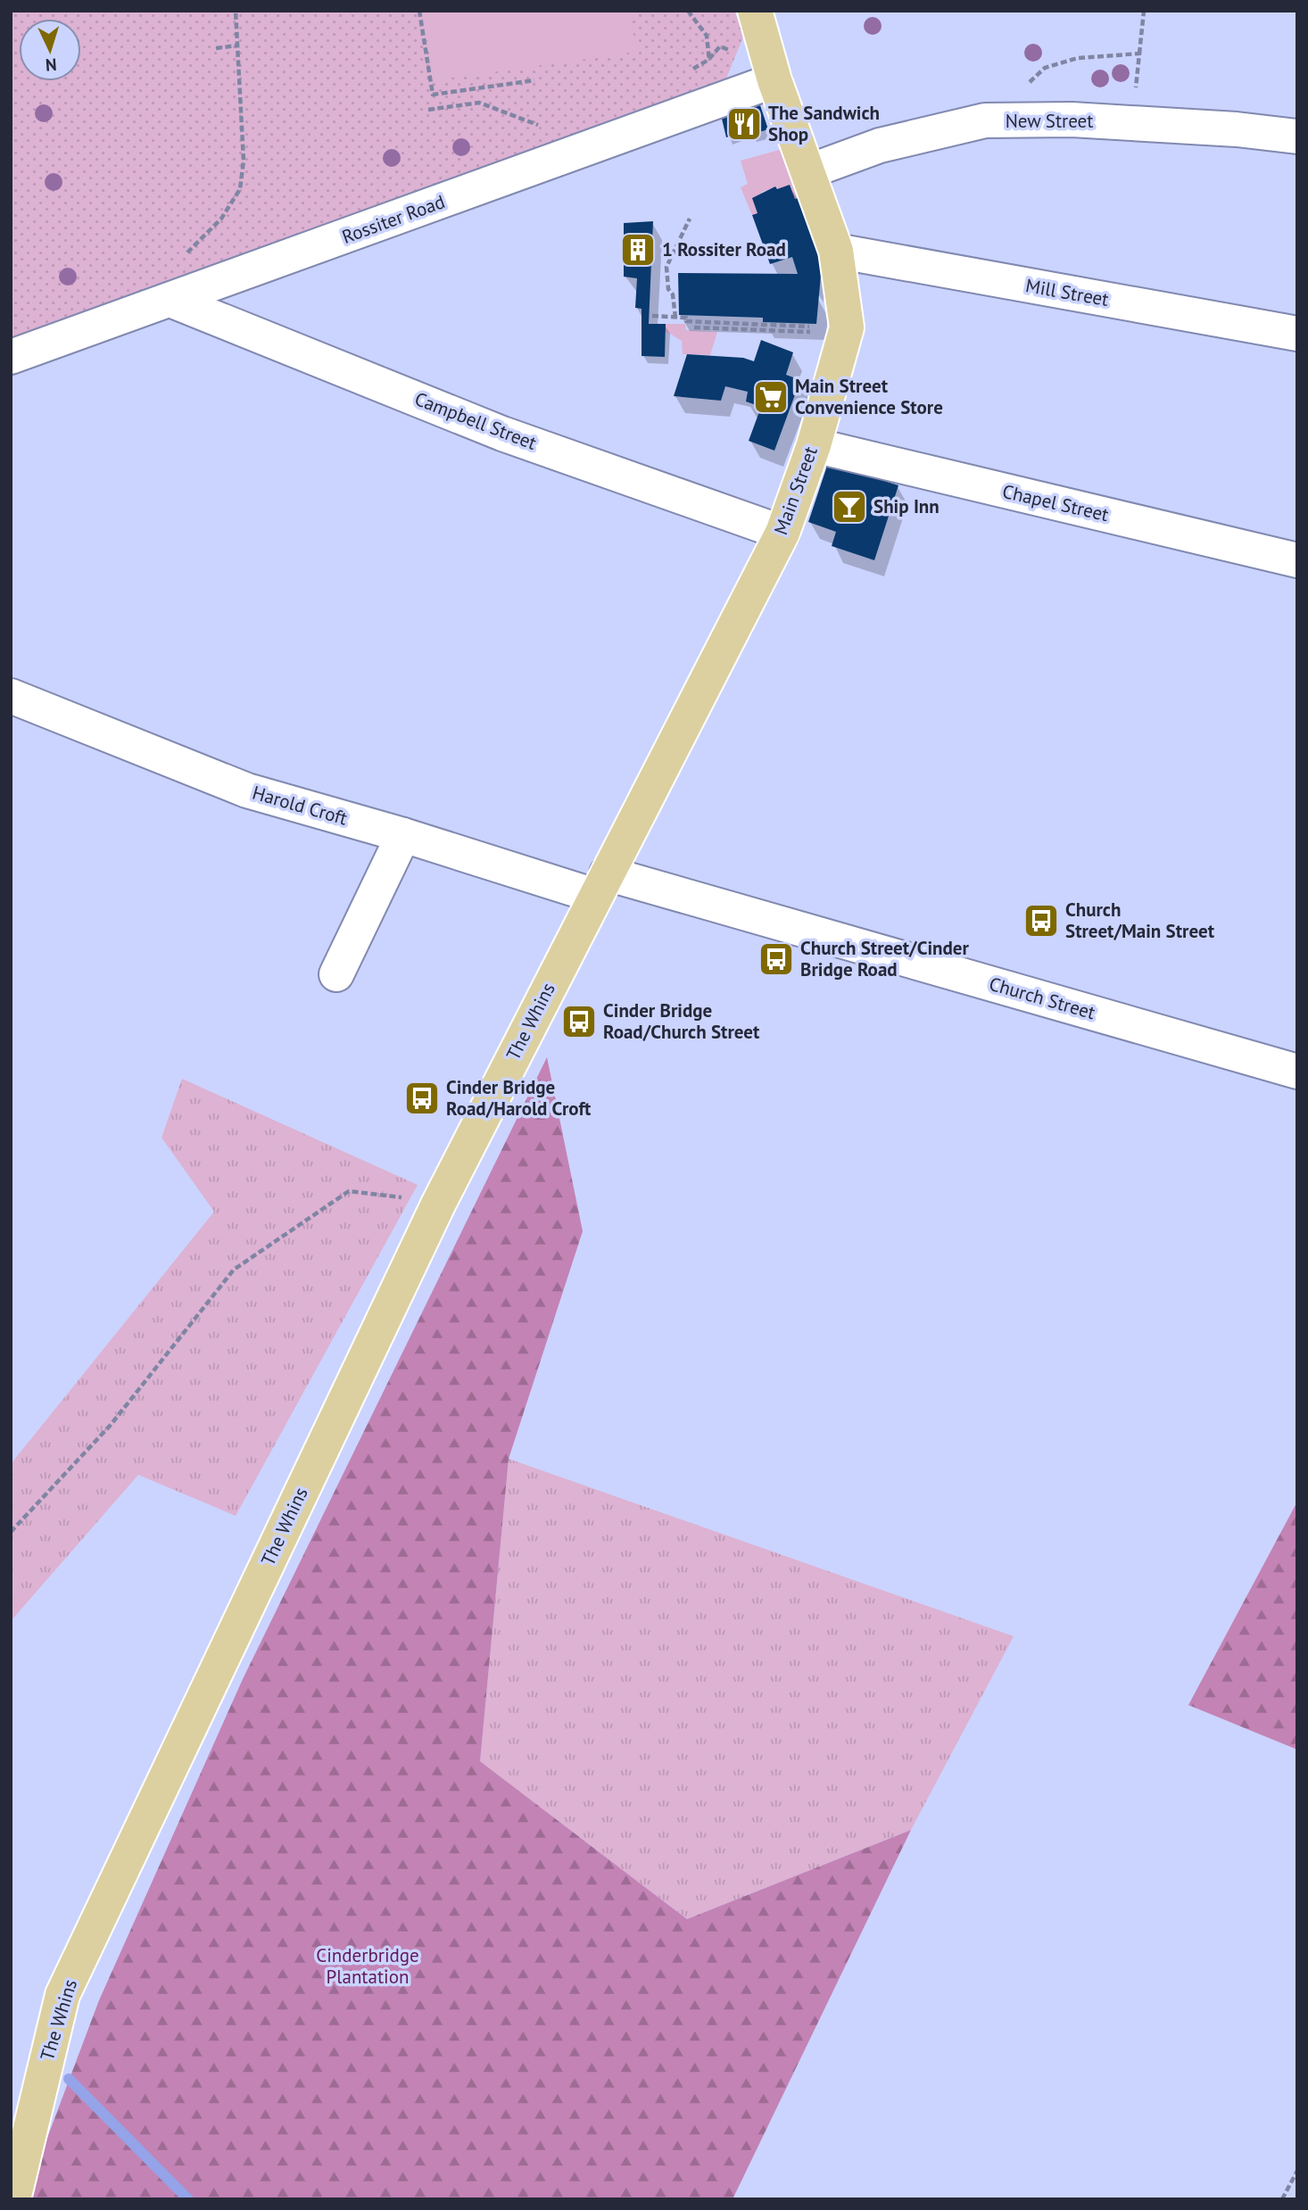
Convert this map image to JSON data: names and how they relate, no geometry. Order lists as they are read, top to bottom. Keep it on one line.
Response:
{"streets":{"main road":["Main Street","The Whins"],"street":["New Street","Rossiter Road","Mill Street","Campbell Street","Chapel Street","Harold Croft","Church Street"]},"crossings":[["New Street","Main Street"],["Rossiter Road","Campbell Street"],["Rossiter Road","Main Street"],["Mill Street","Main Street"],["Campbell Street","Main Street"],["Main Street","Chapel Street"],["Main Street","Harold Croft"],["Main Street","Church Street"],["Main Street","The Whins"],["Harold Croft","Church Street"],["Harold Croft","The Whins"],["Church Street","The Whins"]],"parks":["Cinderbridge Plantation"],"places":{"restaurant":["The Sandwich Shop"],"building":["1 Rossiter Road"],"supermarket":["Main Street Convenience Store"],"bar":["Ship Inn"],"bus stop":["Church Street/Main Street","Church Street/Cinder Bridge Road","Cinder Bridge Road/Church Street","Cinder Bridge Road/Harold Croft"]},"north":"bottom"}
